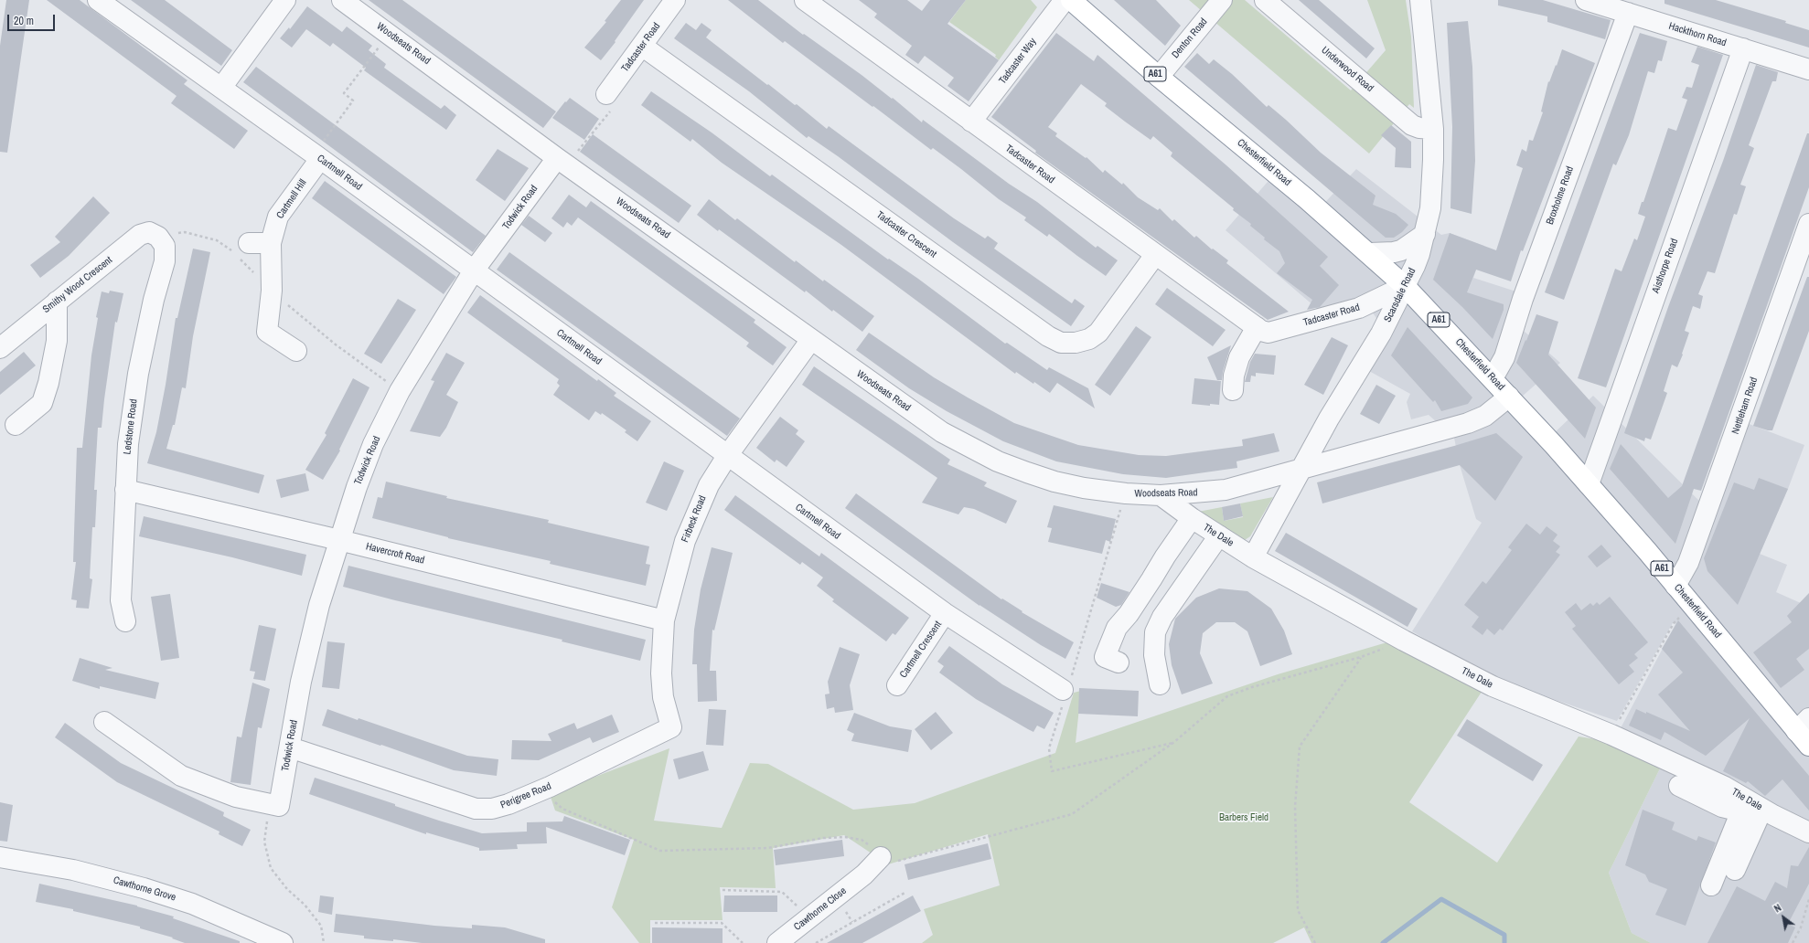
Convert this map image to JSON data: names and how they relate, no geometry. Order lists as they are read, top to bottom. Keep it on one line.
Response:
{"streets":{"highway":["A61","Chesterfield Road"],"street":["Hackthorn Road","Denton Road","Woodseats Road","Tadcaster Road","Tadcaster Way","Underwood Road","Cartmell Road","Broxholme Road","Cartmell Hill","Todwick Road","Tadcaster Crescent","Aisthorpe Road","Smithy Wood Crescent","Scarsdale Road","Nettleham Road","Ledstone Road","Firbeck Road","The Dale","Havercroft Road","Cartmell Crescent","Perigree Road","Cawthorne Grove","Cawthorne Close"]},"crossings":[["Hackthorn Road","Broxholme Road"],["Hackthorn Road","Aisthorpe Road"],["Denton Road","Chesterfield Road"],["Woodseats Road","Chesterfield Road"],["Woodseats Road","Todwick Road"],["Woodseats Road","Scarsdale Road"],["Woodseats Road","Firbeck Road"],["Woodseats Road","The Dale"],["Tadcaster Road","Tadcaster Way"],["Tadcaster Road","Chesterfield Road"],["Tadcaster Road","Tadcaster Crescent"],["Tadcaster Road","Scarsdale Road"],["Underwood Road","Scarsdale Road"],["Chesterfield Road","Broxholme Road"],["Chesterfield Road","Aisthorpe Road"],["Chesterfield Road","Scarsdale Road"],["Chesterfield Road","Nettleham Road"],["Cartmell Road","Cartmell Hill"],["Cartmell Road","Todwick Road"],["Cartmell Road","Firbeck Road"],["Cartmell Road","Cartmell Crescent"],["Todwick Road","Havercroft Road"],["Todwick Road","Perigree Road"],["Smithy Wood Crescent","Ledstone Road"],["Scarsdale Road","The Dale"],["Ledstone Road","Havercroft Road"],["Firbeck Road","Havercroft Road"],["Firbeck Road","Perigree Road"]],"parks":["Barbers Field"],"scale_bar":"20 m","north":"top left"}
